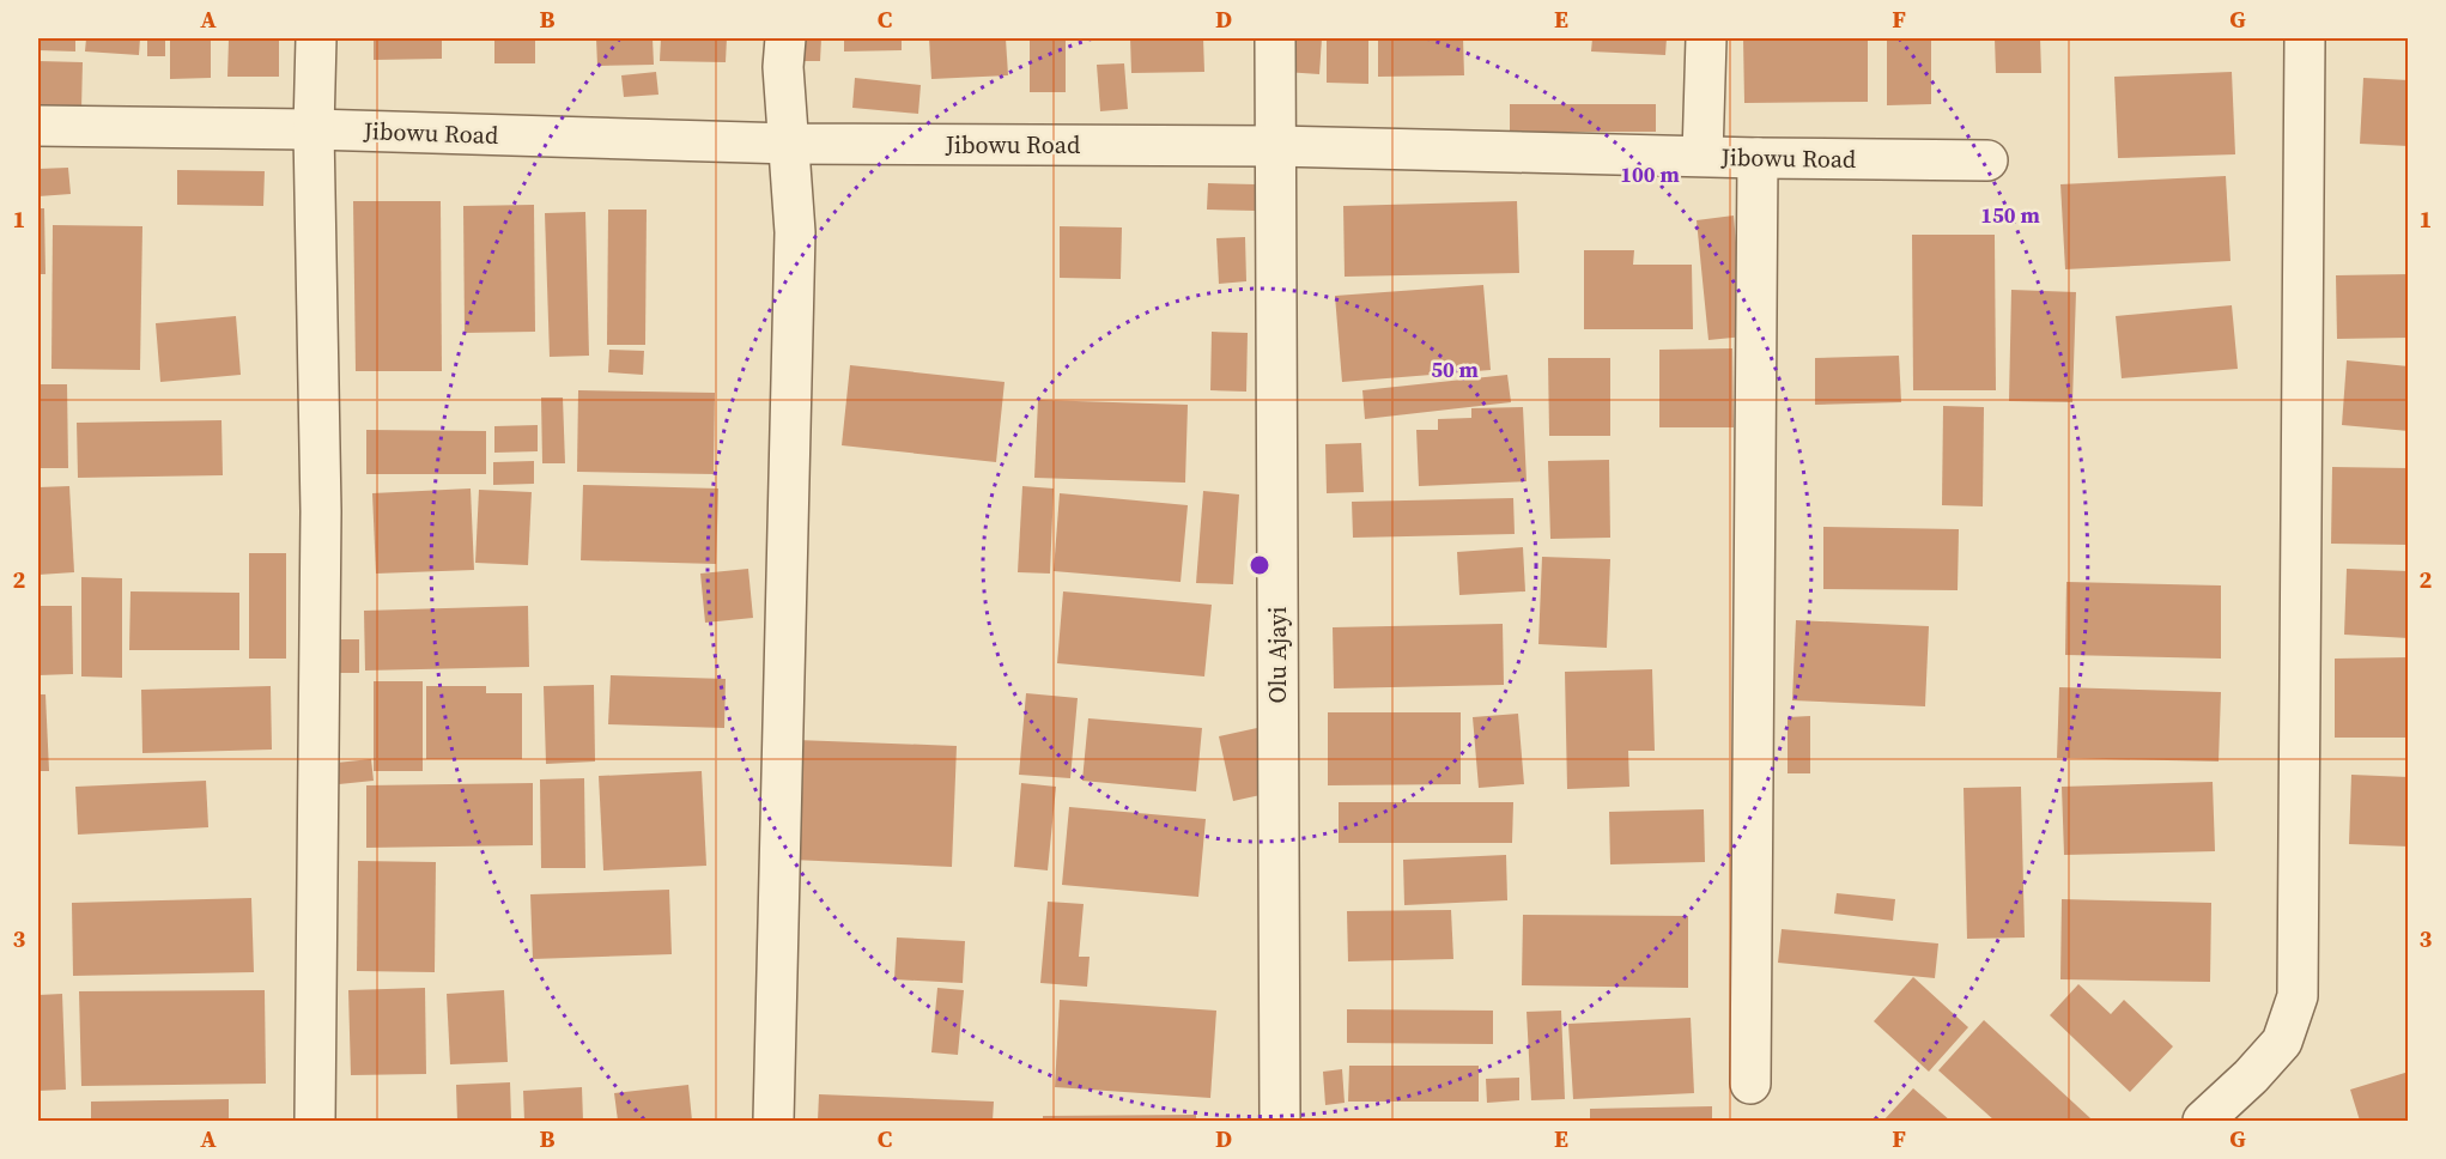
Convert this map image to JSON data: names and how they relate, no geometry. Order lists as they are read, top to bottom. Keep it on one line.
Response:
{"streets":{"street":["Jibowu Road","Olu Ajayi"]},"crossings":[["Jibowu Road","Olu Ajayi"]],"grid":{"columns":["A","B","C","D","E","F","G"],"rows":["1","2","3"]},"rings":["100 m","150 m","50 m"]}
